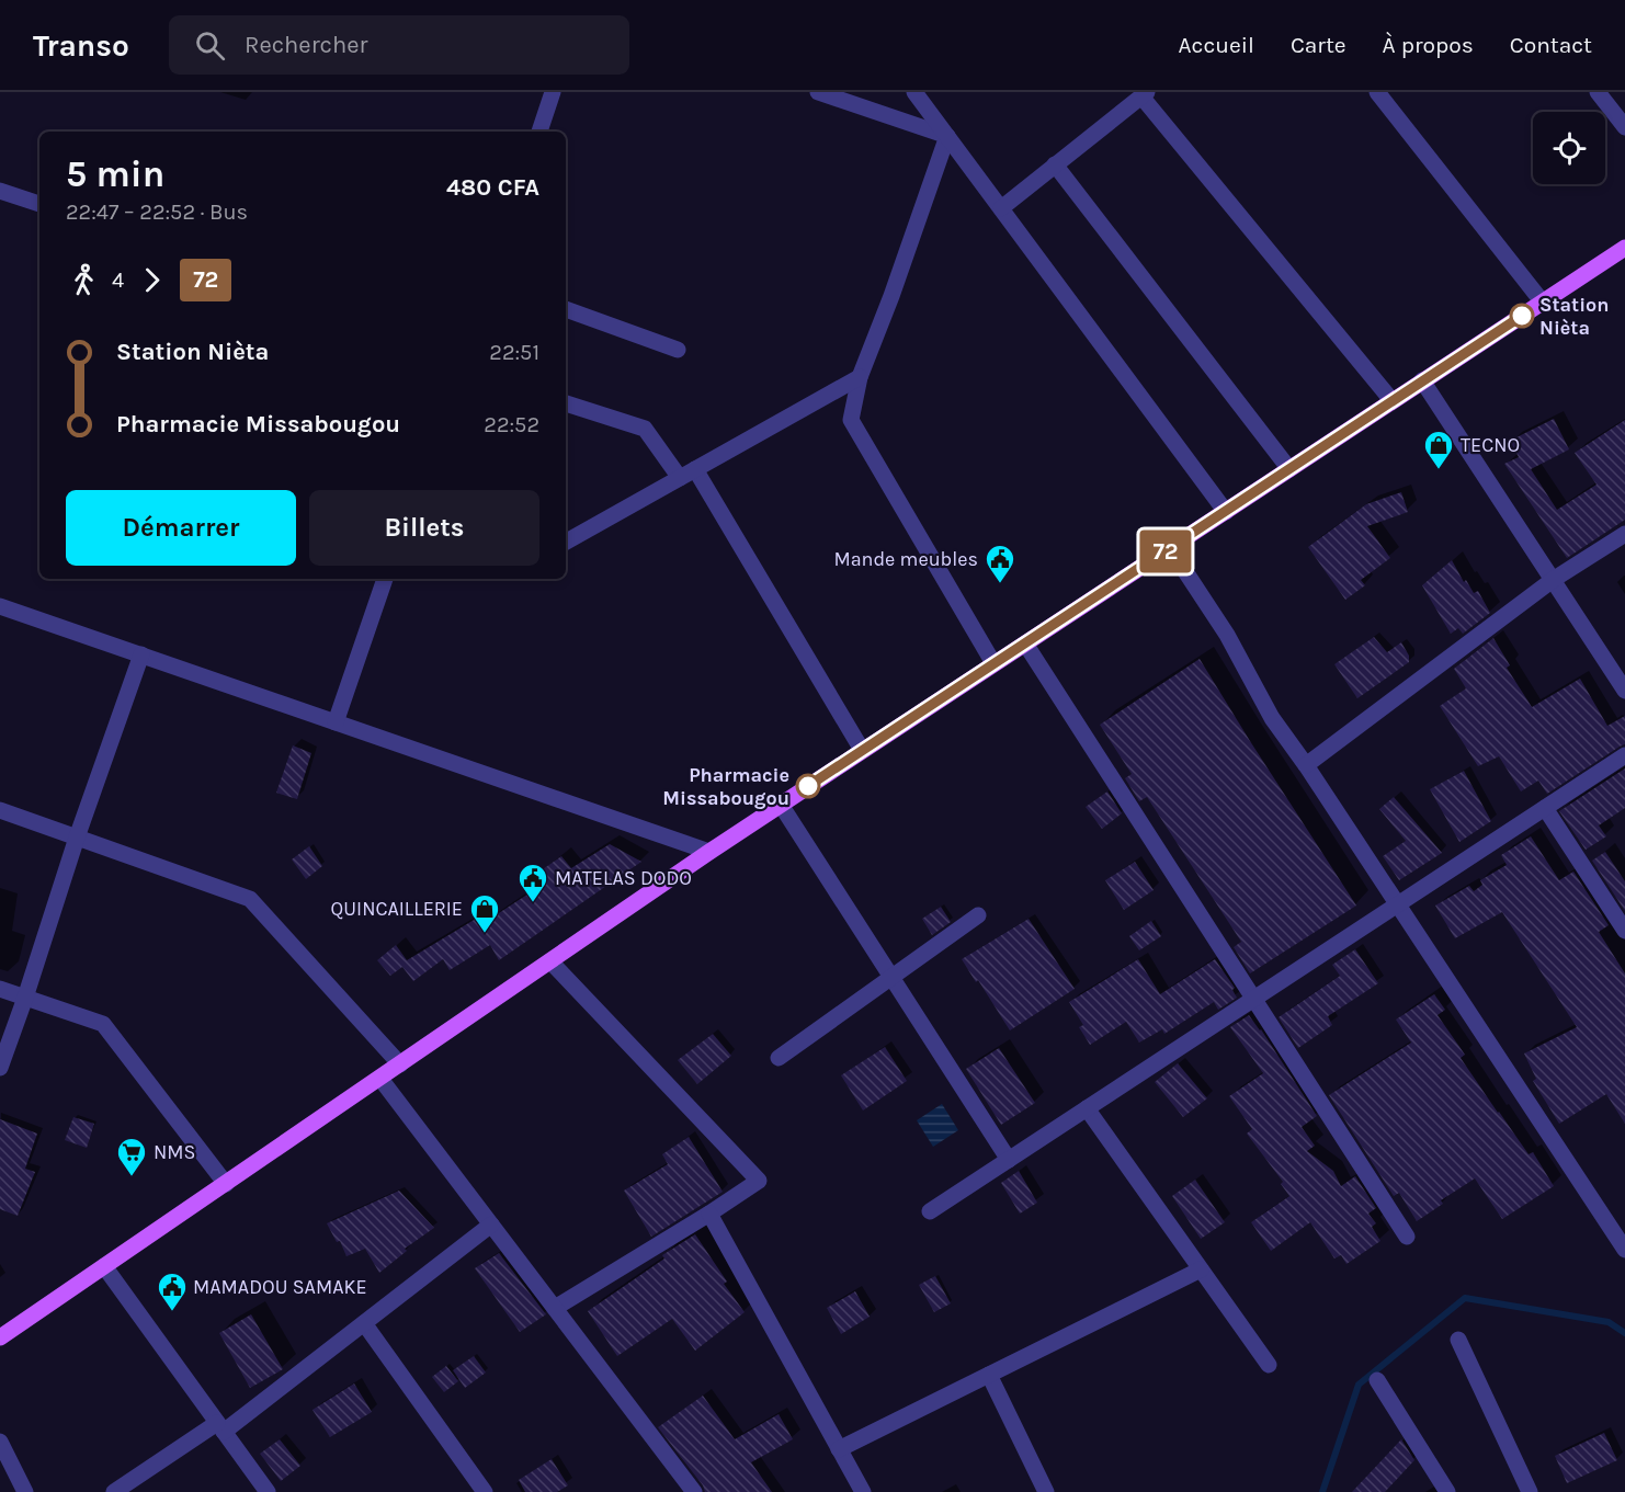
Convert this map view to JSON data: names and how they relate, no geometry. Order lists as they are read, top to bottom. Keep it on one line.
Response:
{"places":{"other":["Station Nièta","Pharmacie Missabougou"],"shop":["TECNO","QUINCAILLERIE"],"public building":["Mande meubles","MATELAS DODO","MAMADOU SAMAKE"],"supermarket":["NMS"]},"lines":["bus line 72"],"page":{"header":"Transo","search":"Rechercher","nav":["Accueil","Carte","À propos","Contact"],"on_map":"72","heading":["5 min","22:47 – 22:52 · Bus","480 CFA"],"legs":["4","72"],"list":[{"name":"Station Nièta","value":"22:51"},{"name":"Pharmacie Missabougou","value":"22:52"}],"buttons":["Démarrer","Billets"]}}
